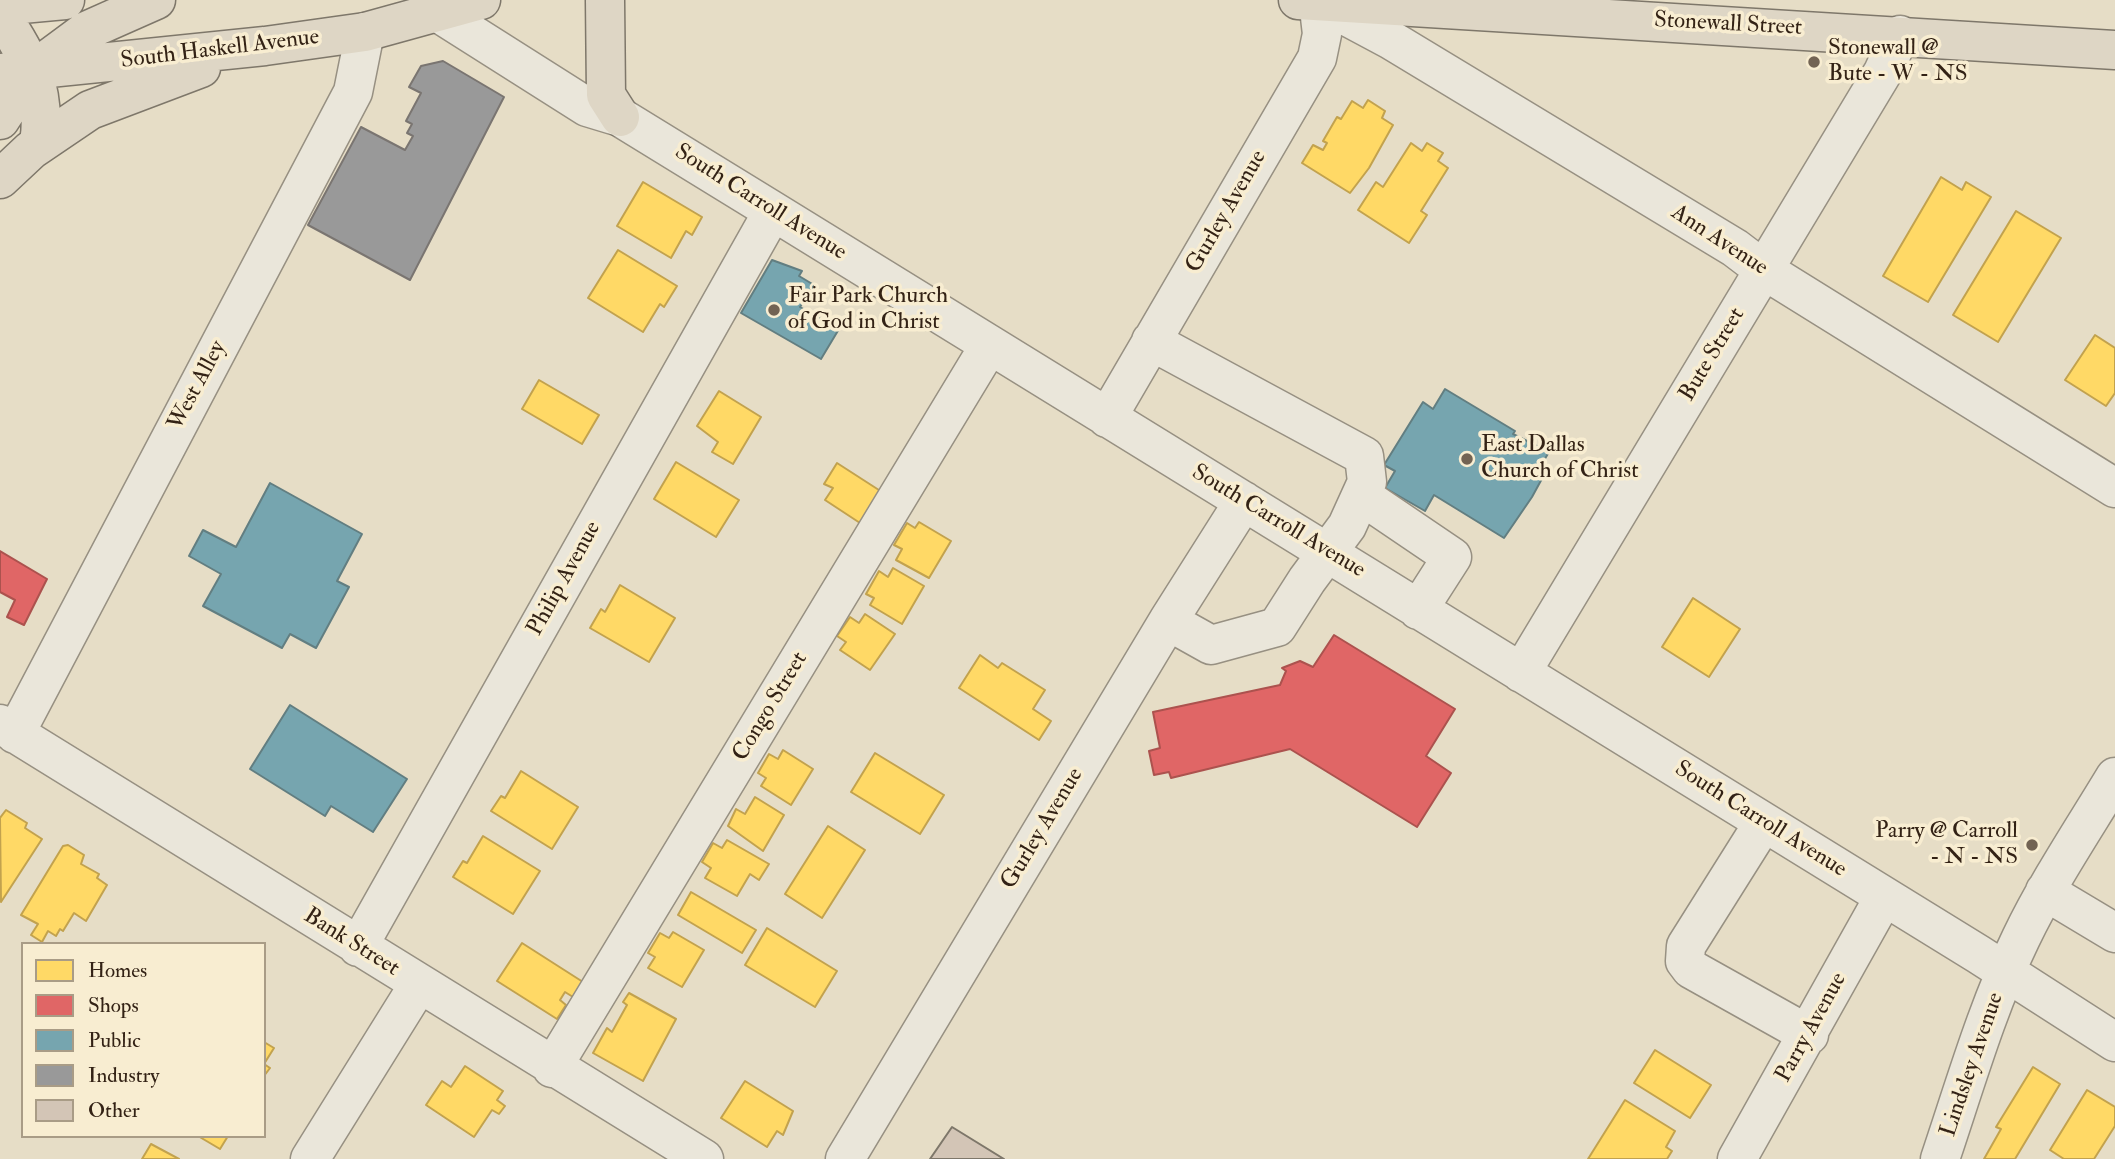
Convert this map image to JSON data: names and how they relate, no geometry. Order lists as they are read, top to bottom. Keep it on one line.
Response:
{"streets":{"main road":["Stonewall Street","South Haskell Avenue"],"street":["South Carroll Avenue","Gurley Avenue","Ann Avenue","Bute Street","West Alley","Philip Avenue","Congo Street","Bank Street","Parry Avenue","Lindsley Avenue"]},"crossings":[["Stonewall Street","Gurley Avenue"],["Stonewall Street","Ann Avenue"],["Stonewall Street","Bute Street"],["South Haskell Avenue","South Carroll Avenue"],["South Haskell Avenue","West Alley"],["South Carroll Avenue","Gurley Avenue"],["South Carroll Avenue","Bute Street"],["South Carroll Avenue","Philip Avenue"],["South Carroll Avenue","Congo Street"],["South Carroll Avenue","Parry Avenue"],["South Carroll Avenue","Lindsley Avenue"],["Gurley Avenue","Ann Avenue"],["Ann Avenue","Bute Street"],["West Alley","Bank Street"],["Philip Avenue","Bank Street"],["Congo Street","Bank Street"]],"places":["Stonewall @ Bute - W - NS","Fair Park Church of God in Christ","East Dallas Church of Christ","Parry @ Carroll - N - NS"],"legend":["Homes","Shops","Public","Industry","Other"]}
